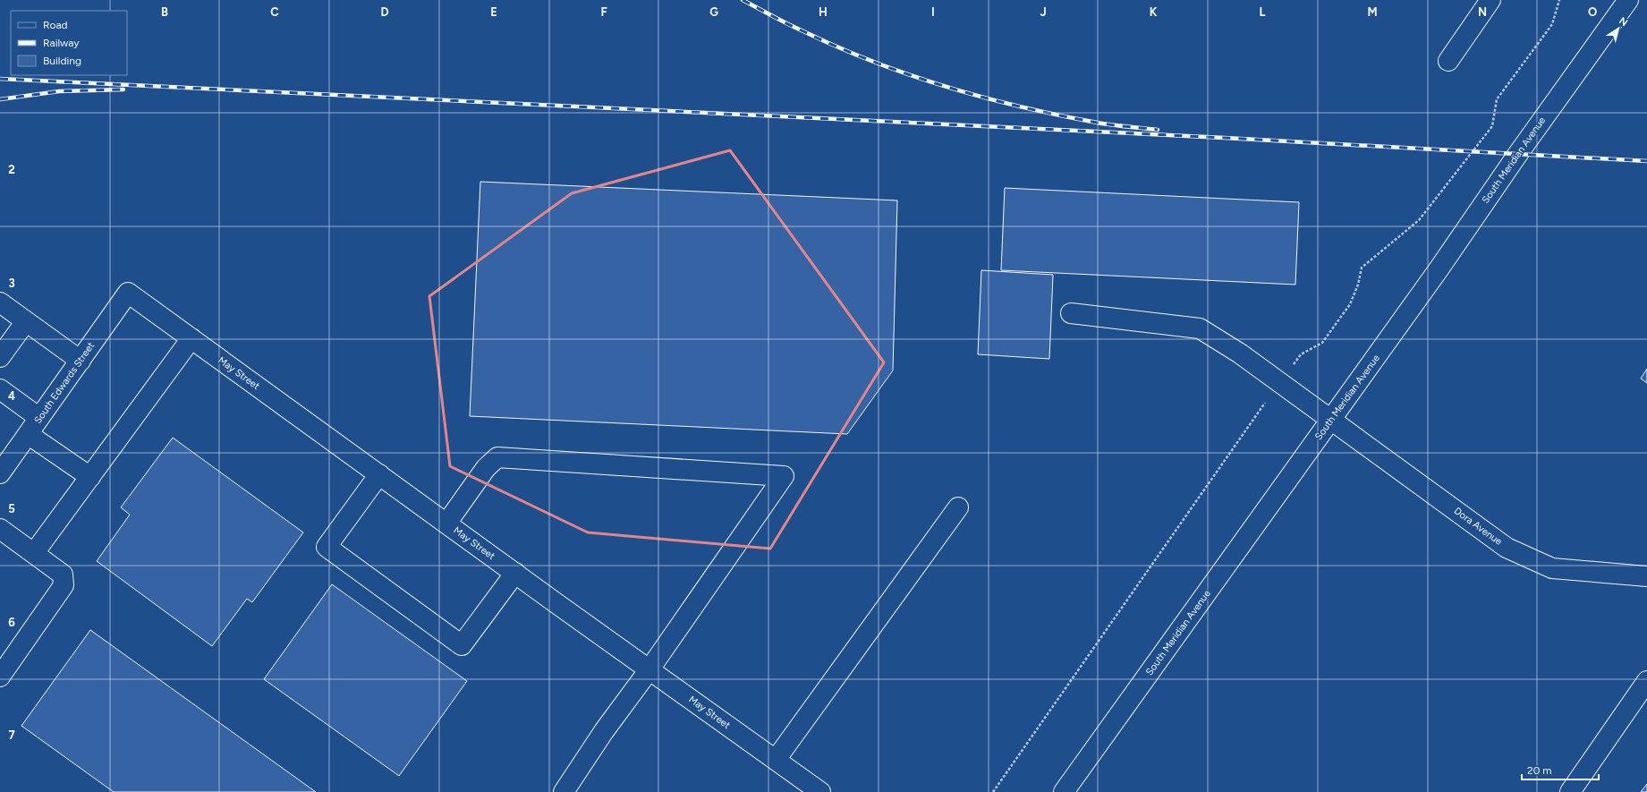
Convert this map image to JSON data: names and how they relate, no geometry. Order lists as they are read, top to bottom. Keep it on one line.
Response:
{"streets":{"street":["South Meridian Avenue","May Street","South Edwards Street","Dora Avenue"]},"crossings":[["South Meridian Avenue","Dora Avenue"],["May Street","South Edwards Street"]],"legend":["Road","Railway","Building"],"scale_bar":"20 m","north":"top right","grid":{"columns":["B","C","D","E","F","G","H","I","J","K","L","M","N","O"],"rows":["2","3","4","5","6","7"]}}
